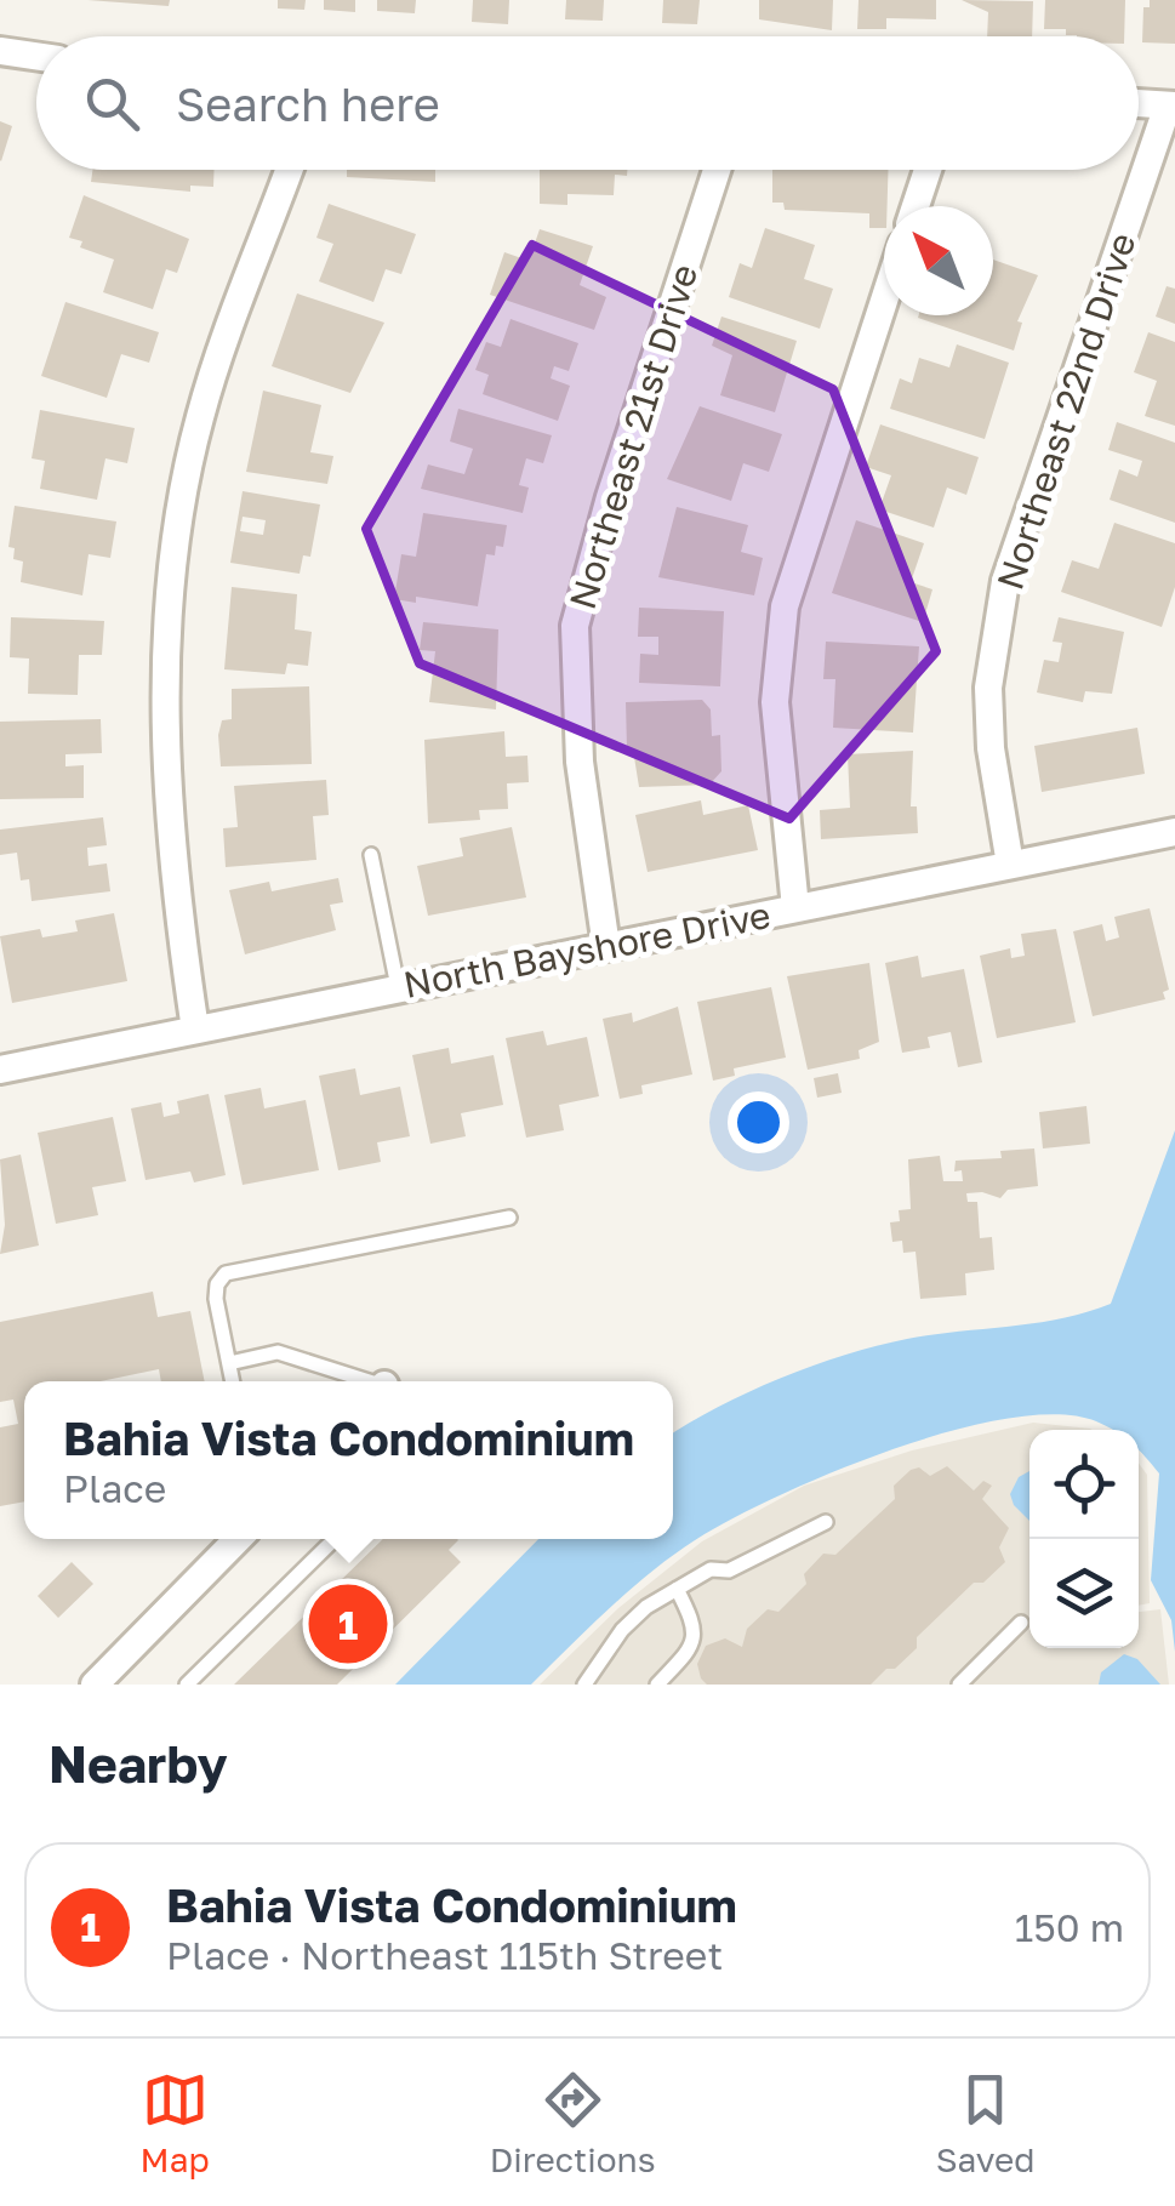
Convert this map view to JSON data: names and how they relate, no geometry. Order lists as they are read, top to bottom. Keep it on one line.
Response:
{"streets":{"street":["Northeast 22nd Drive","Northeast 21st Drive","North Bayshore Drive"]},"crossings":[["Northeast 22nd Drive","North Bayshore Drive"],["Northeast 21st Drive","North Bayshore Drive"]],"north":"top left","page":{"search":"Search here","popup":["Bahia Vista Condominium","Place"],"pins":"1","heading":"Nearby","list":[{"mark":"1","name":"Bahia Vista Condominium","note":"Place · Northeast 115th Street","value":"150 m"}],"nav":["Map","Directions","Saved"]}}
